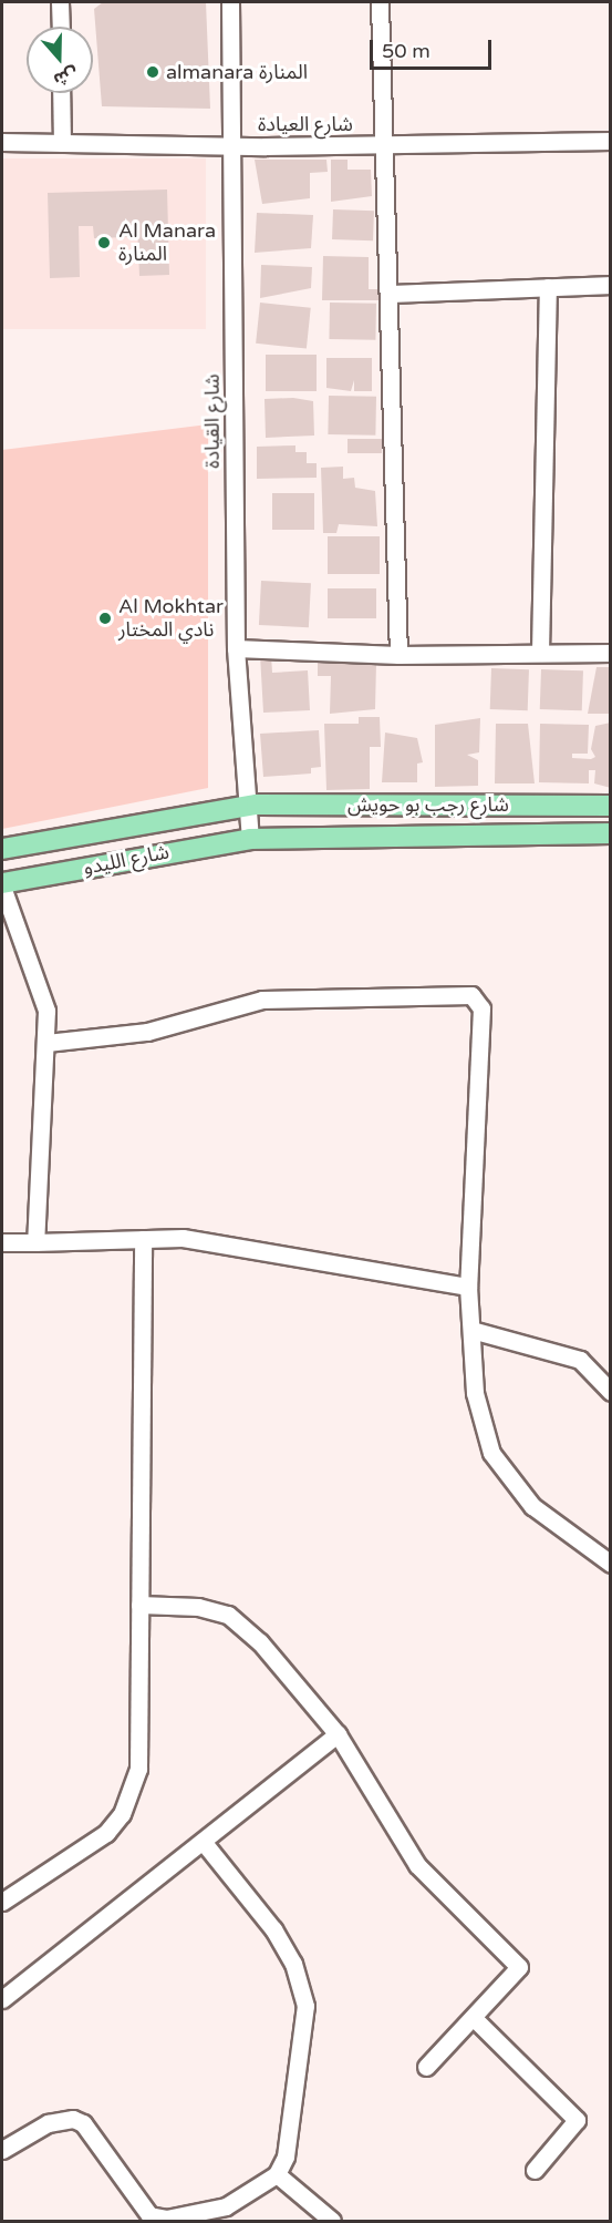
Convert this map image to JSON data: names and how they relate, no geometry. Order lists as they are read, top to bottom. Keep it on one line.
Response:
{"streets":{"main road":["شارع رجب بو حويش","شارع الليدو"],"street":["شارع العيادة","شارع القيادة"]},"crossings":[["شارع العيادة","شارع القيادة"],["شارع القيادة","شارع رجب بو حويش"],["شارع القيادة","شارع الليدو"],["شارع رجب بو حويش","شارع الليدو"]],"places":["almanara المنارة","Al Manara المنارة","Al Mokhtar نادي المختار"],"scale_bar":"50 m","north":"bottom"}
